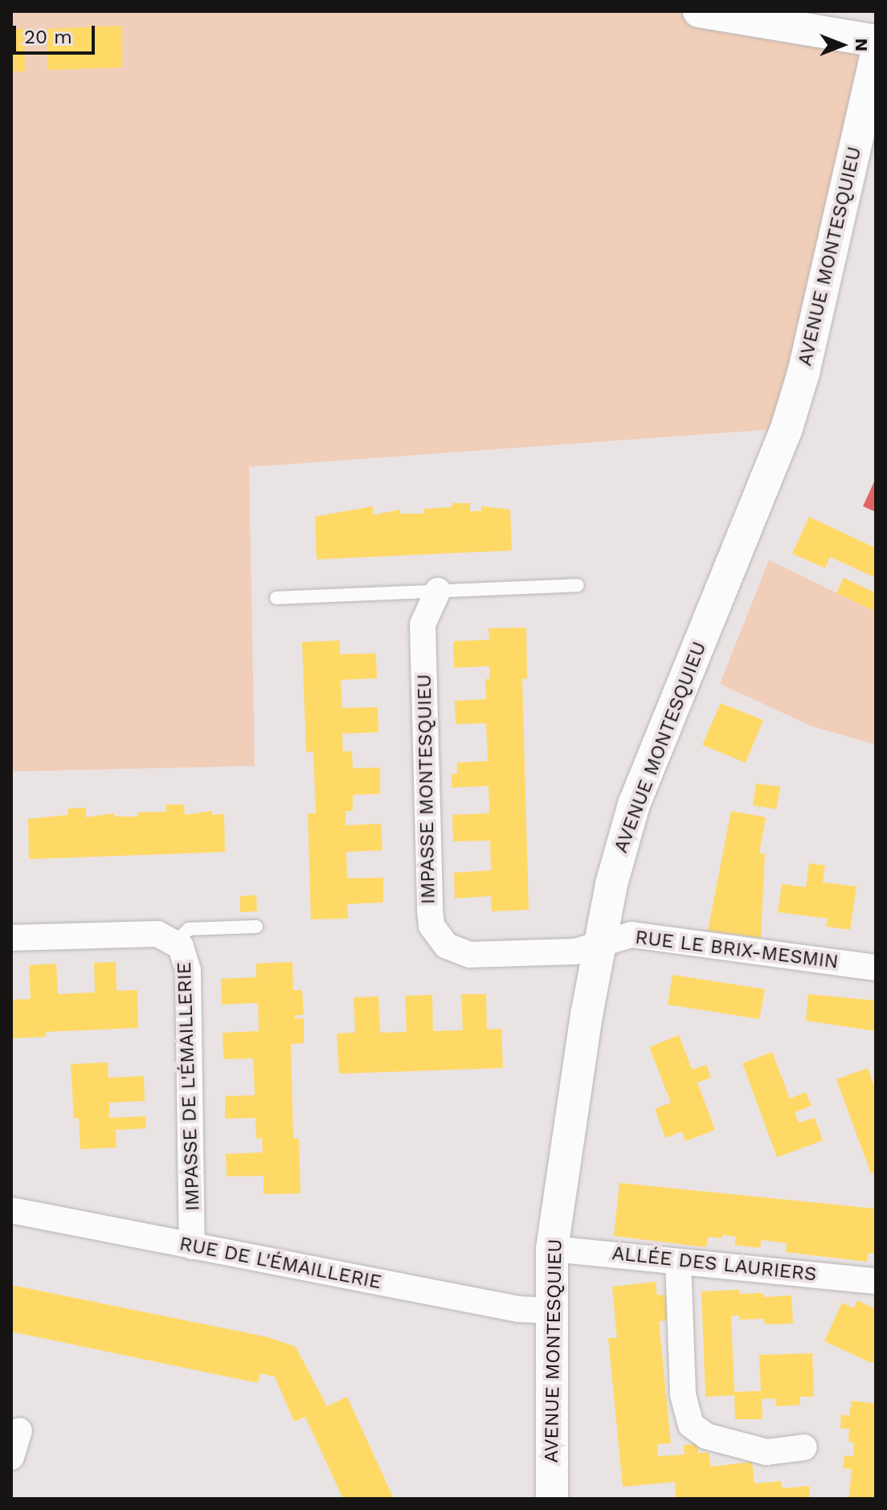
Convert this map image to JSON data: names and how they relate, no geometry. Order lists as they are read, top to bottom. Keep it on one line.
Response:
{"streets":{"street":["AVENUE MONTESQUIEU","IMPASSE MONTESQUIEU","RUE LE BRIX-MESMIN","IMPASSE DE L'ÉMAILLERIE","RUE DE L'ÉMAILLERIE","ALLÉE DES LAURIERS"]},"crossings":[["AVENUE MONTESQUIEU","IMPASSE MONTESQUIEU"],["AVENUE MONTESQUIEU","RUE LE BRIX-MESMIN"],["AVENUE MONTESQUIEU","RUE DE L'ÉMAILLERIE"],["AVENUE MONTESQUIEU","ALLÉE DES LAURIERS"],["IMPASSE MONTESQUIEU","RUE LE BRIX-MESMIN"],["IMPASSE DE L'ÉMAILLERIE","RUE DE L'ÉMAILLERIE"]],"scale_bar":"20 m","north":"right"}
